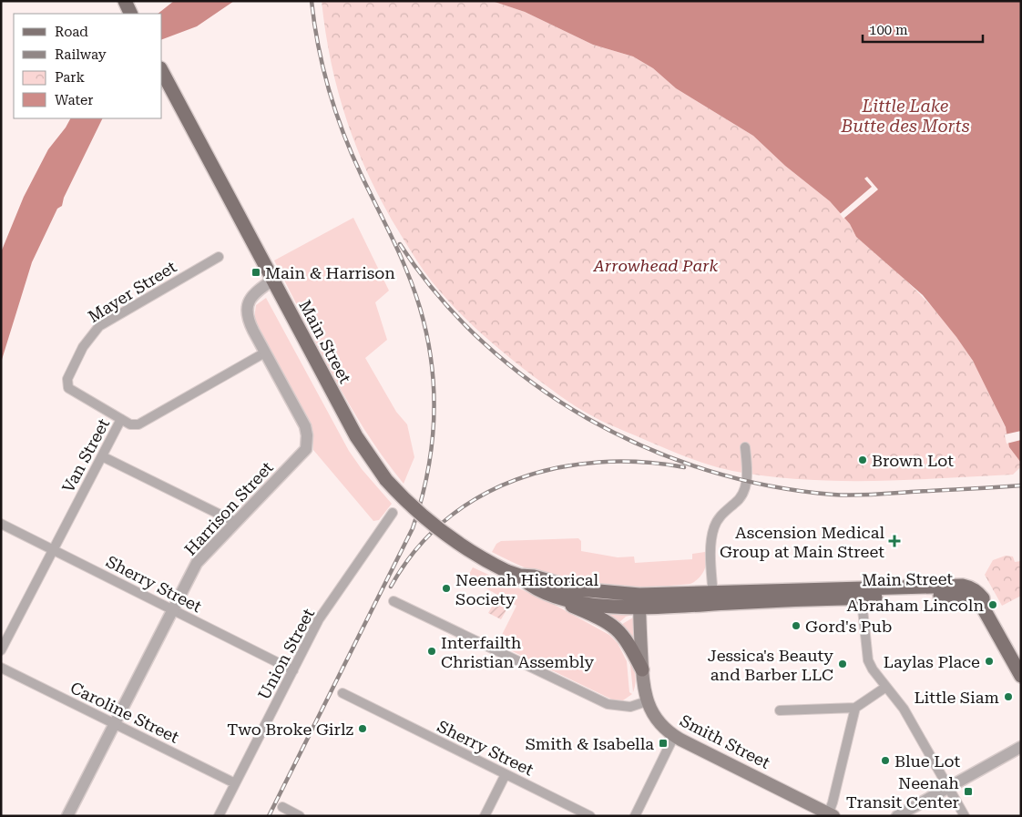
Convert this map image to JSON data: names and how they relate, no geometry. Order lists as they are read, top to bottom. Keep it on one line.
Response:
{"streets":{"main road":["Main Street","Smith Street"],"street":["Mayer Street","Van Street","Harrison Street","Sherry Street","Union Street","Caroline Street"]},"crossings":[["Mayer Street","Van Street"],["Main Street","Harrison Street"],["Van Street","Harrison Street"],["Van Street","Sherry Street"],["Harrison Street","Sherry Street"],["Harrison Street","Caroline Street"],["Sherry Street","Union Street"],["Union Street","Caroline Street"]],"water":["Little Lake Butte des Morts"],"parks":["Arrowhead Park"],"places":{"transit":["Main & Harrison","Smith & Isabella","Neenah Transit Center"],"other":["Brown Lot","Neenah Historical Society","Abraham Lincoln","Gord's Pub","Interfailth Christian Assembly","Laylas Place","Jessica's Beauty and Barber LLC","Little Siam","Two Broke Girlz","Blue Lot"],"health":["Ascension Medical Group at Main Street"]},"legend":["Road","Railway","Park","Water"],"scale_bar":"100 m"}
